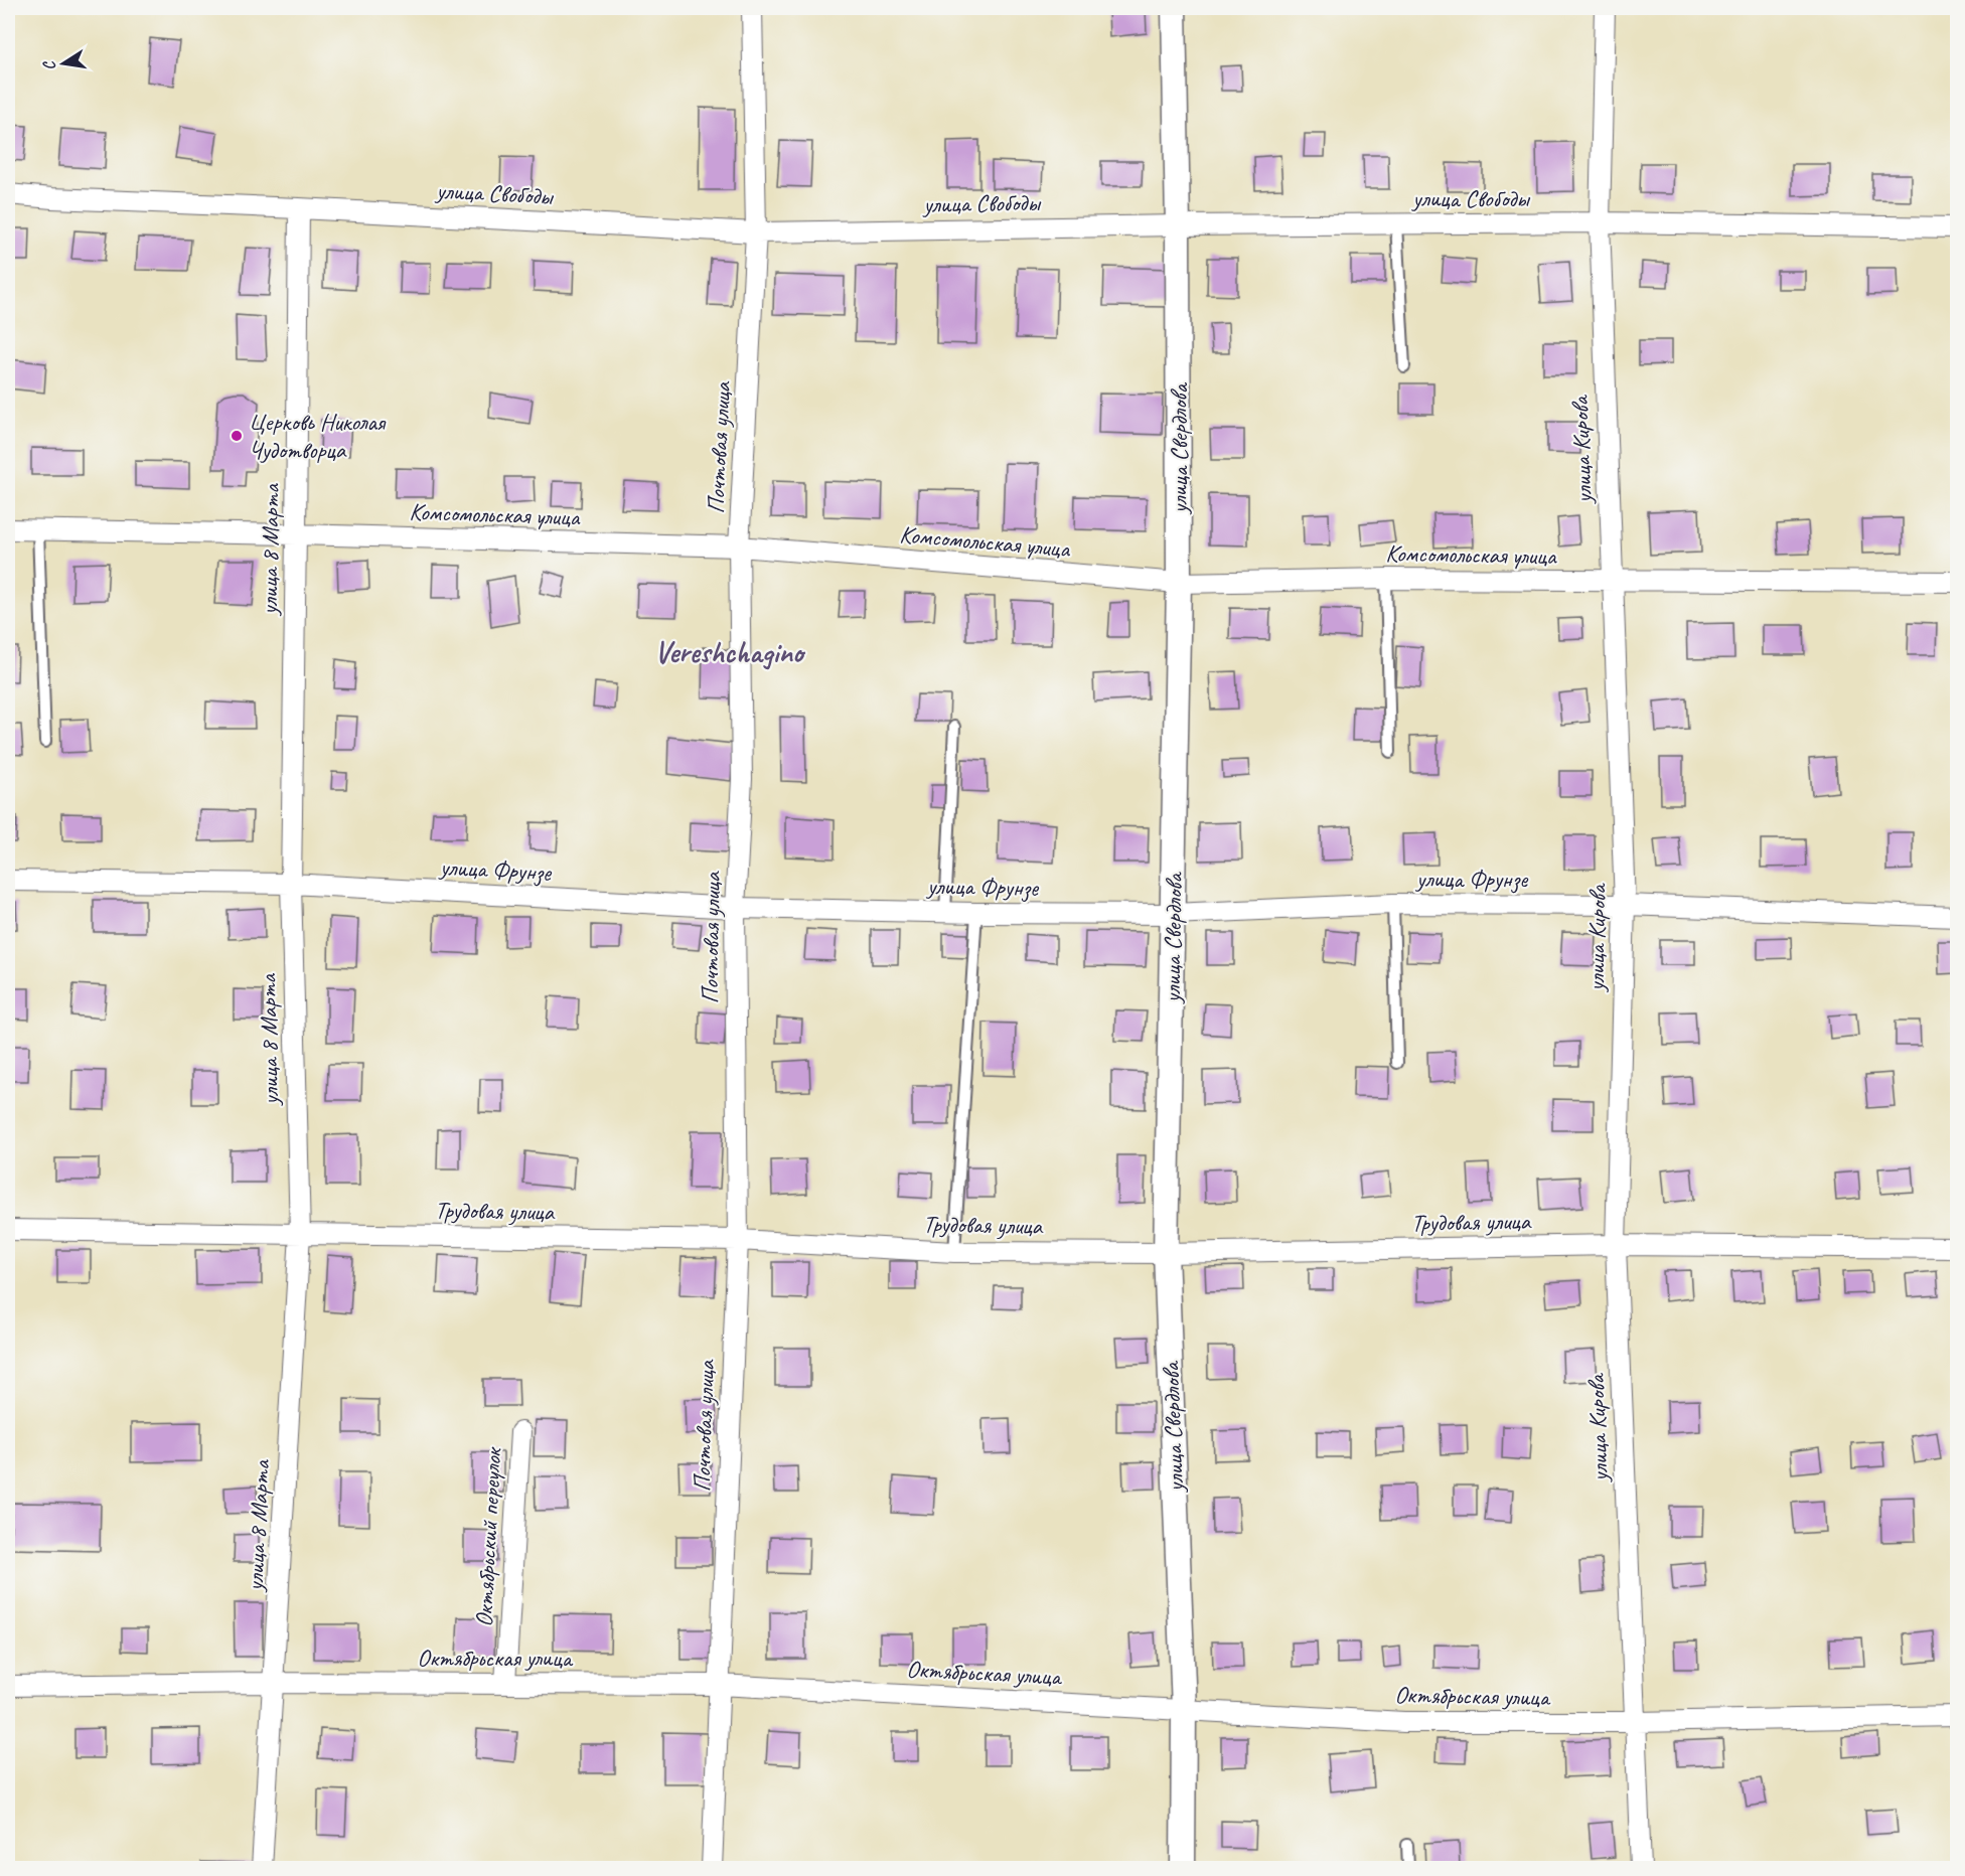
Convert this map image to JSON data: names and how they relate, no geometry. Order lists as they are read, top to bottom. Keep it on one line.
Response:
{"streets":{"street":["улица Свободы","Почтовая улица","улица Свердлова","улица Кирова","Комсомольская улица","улица 8 Марта","улица Фрунзе","Трудовая улица","Октябрьский переулок","Октябрьская улица"]},"crossings":[["улица Свободы","Почтовая улица"],["улица Свободы","улица Свердлова"],["улица Свободы","улица Кирова"],["улица Свободы","улица 8 Марта"],["Почтовая улица","Комсомольская улица"],["Почтовая улица","улица Фрунзе"],["Почтовая улица","Трудовая улица"],["Почтовая улица","Октябрьская улица"],["улица Свердлова","Комсомольская улица"],["улица Свердлова","улица Фрунзе"],["улица Свердлова","Трудовая улица"],["улица Свердлова","Октябрьская улица"],["улица Кирова","Комсомольская улица"],["улица Кирова","улица Фрунзе"],["улица Кирова","Трудовая улица"],["улица Кирова","Октябрьская улица"],["Комсомольская улица","улица 8 Марта"],["улица 8 Марта","улица Фрунзе"],["улица 8 Марта","Трудовая улица"],["улица 8 Марта","Октябрьская улица"],["Октябрьский переулок","Октябрьская улица"]],"districts":["Vereshchagino"],"places":["Церковь Николая Чудотворца"],"north":"left"}
